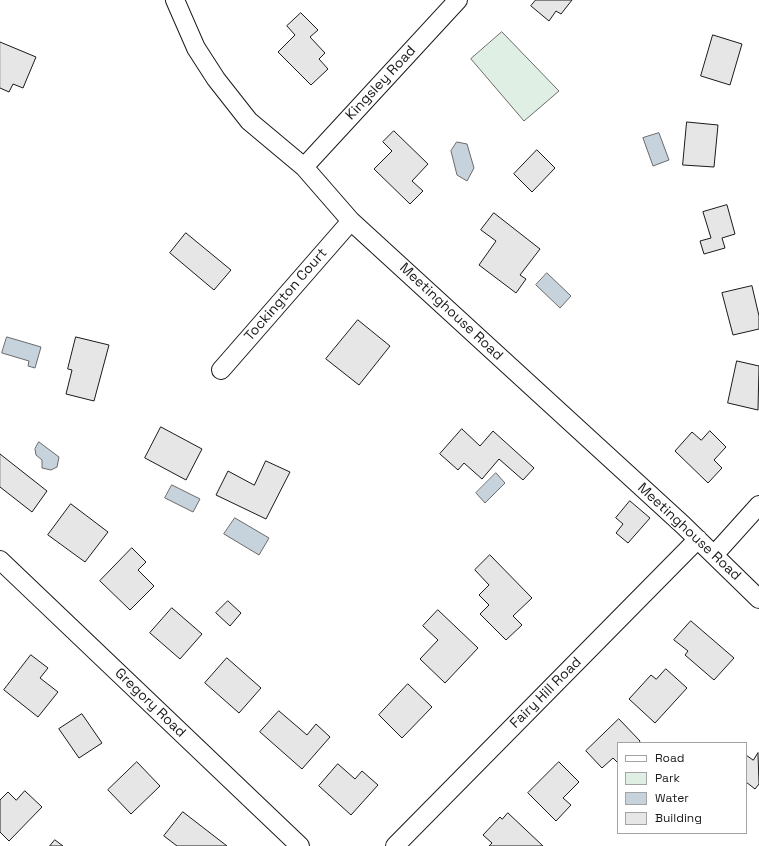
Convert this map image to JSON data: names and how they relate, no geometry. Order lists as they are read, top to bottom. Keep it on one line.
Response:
{"streets":{"street":["Kingsley Road","Tockington Court","Meetinghouse Road","Fairy Hill Road","Gregory Road"]},"crossings":[["Kingsley Road","Meetinghouse Road"],["Tockington Court","Meetinghouse Road"],["Meetinghouse Road","Fairy Hill Road"]],"legend":["Road","Park","Water","Building"]}
